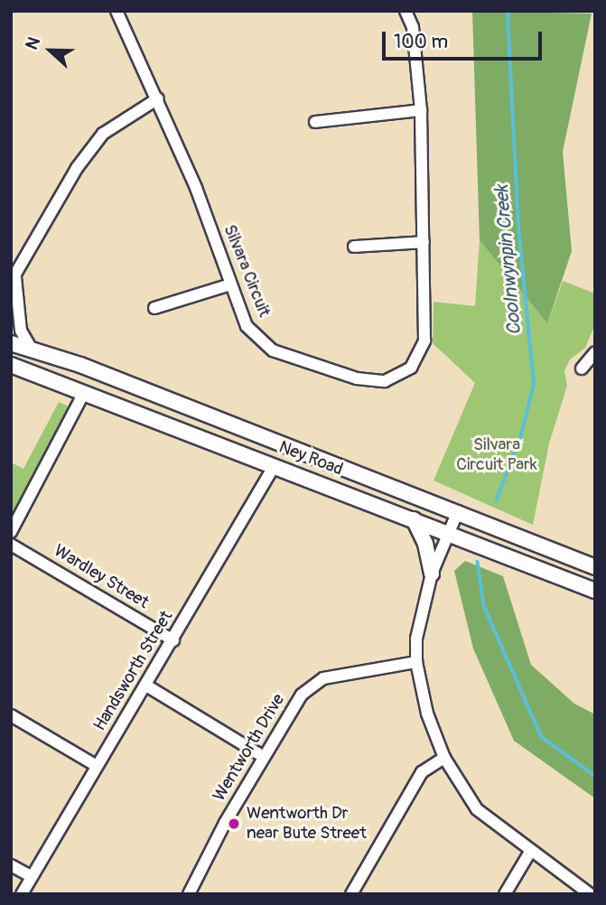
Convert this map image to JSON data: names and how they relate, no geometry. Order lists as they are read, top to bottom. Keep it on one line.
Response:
{"streets":{"main road":["Ney Road"],"street":["Silvara Circuit","Wardley Street","Handsworth Street","Wentworth Drive"]},"crossings":[["Ney Road","Handsworth Street"],["Wardley Street","Handsworth Street"]],"water":["Coolnwynpin Creek"],"parks":["Silvara Circuit Park"],"places":["Wentworth Dr near Bute Street"],"scale_bar":"100 m","north":"left"}
